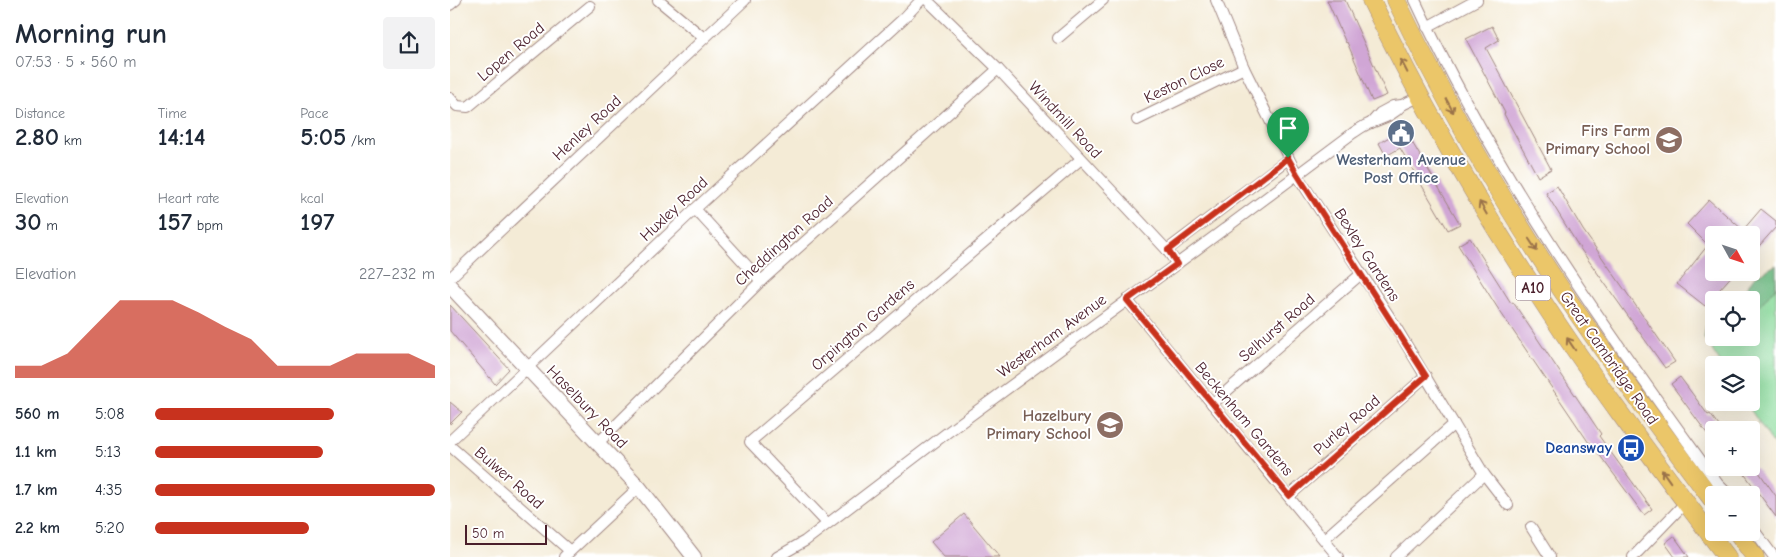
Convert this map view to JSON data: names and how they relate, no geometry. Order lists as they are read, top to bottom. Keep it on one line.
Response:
{"streets":{"highway":["A10","Great Cambridge Road"],"street":["Lopen Road","Keston Close","Windmill Road","Henley Road","Huxley Road","Cheddington Road","Bexley Gardens","Orpington Gardens","Selhurst Road","Westerham Avenue","Haselbury Road","Beckenham Gardens","Purley Road","Bulwer Road"]},"crossings":[["Keston Close","Bexley Gardens"],["Windmill Road","Cheddington Road"],["Windmill Road","Orpington Gardens"],["Windmill Road","Westerham Avenue"],["Huxley Road","Haselbury Road"],["Cheddington Road","Haselbury Road"],["Bexley Gardens","Selhurst Road"],["Bexley Gardens","Westerham Avenue"],["Bexley Gardens","Purley Road"],["Orpington Gardens","Westerham Avenue"],["Selhurst Road","Beckenham Gardens"],["Westerham Avenue","Great Cambridge Road"],["Westerham Avenue","Beckenham Gardens"],["Beckenham Gardens","Purley Road"]],"places":{"public building":["Westerham Avenue Post Office"],"school or university":["Firs Farm Primary School","Hazelbury Primary School"],"bus stop":["Deansway"]},"scale_bar":"50 m","north":"bottom right","page":{"heading":["Morning run","07:53 · 5 × 560 m"],"stats":[["Distance","2.80 km"],["Time","14:14"],["Pace","5:05 /km"],["Elevation","30 m"],["Heart rate","157 bpm"],["kcal","197"]],"map_buttons":["+","−"],"chart":["Elevation","227–232 m"],"list":[{"name":"560 m","note":"5:08"},{"name":"1.1 km","note":"5:13"},{"name":"1.7 km","note":"4:35"},{"name":"2.2 km","note":"5:20"}],"scale":"50 m"}}
